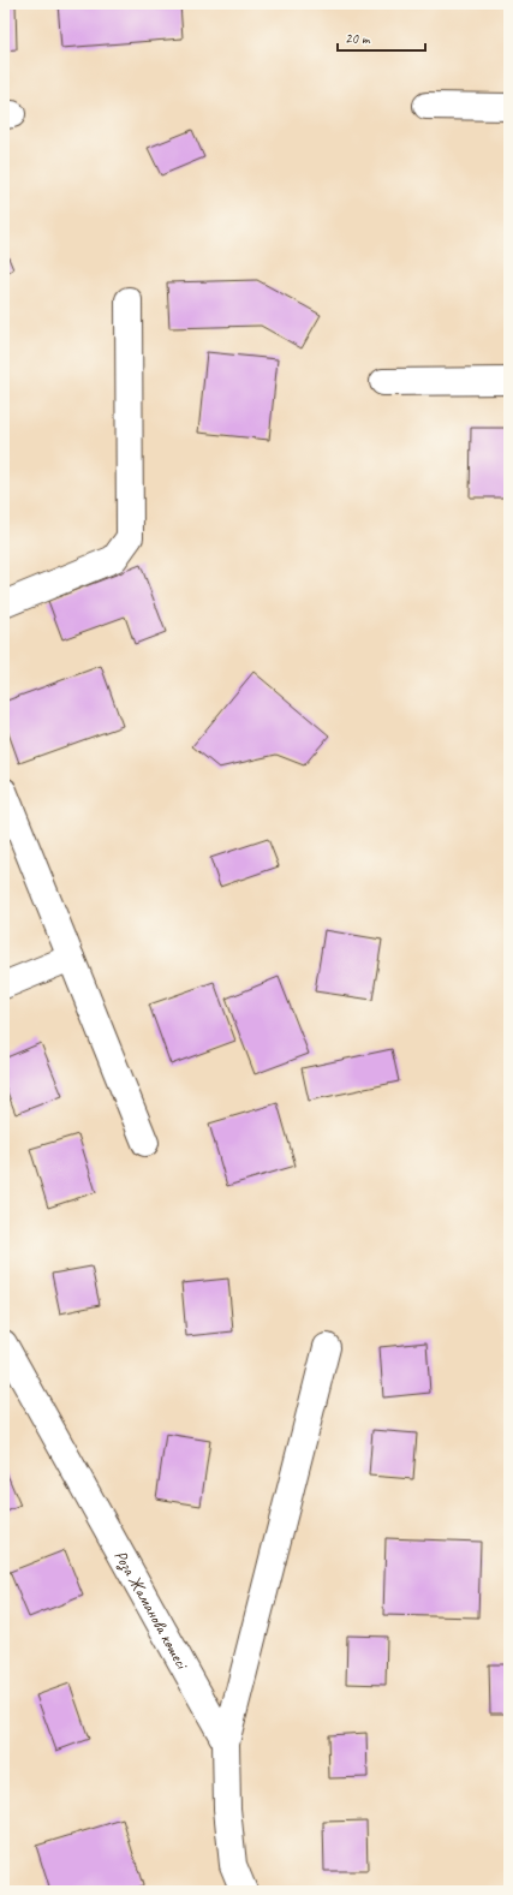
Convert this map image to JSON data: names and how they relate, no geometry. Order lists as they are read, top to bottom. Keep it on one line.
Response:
{"streets":{"street":["Роза Жаманова көшесі"]},"scale_bar":"20 m"}
